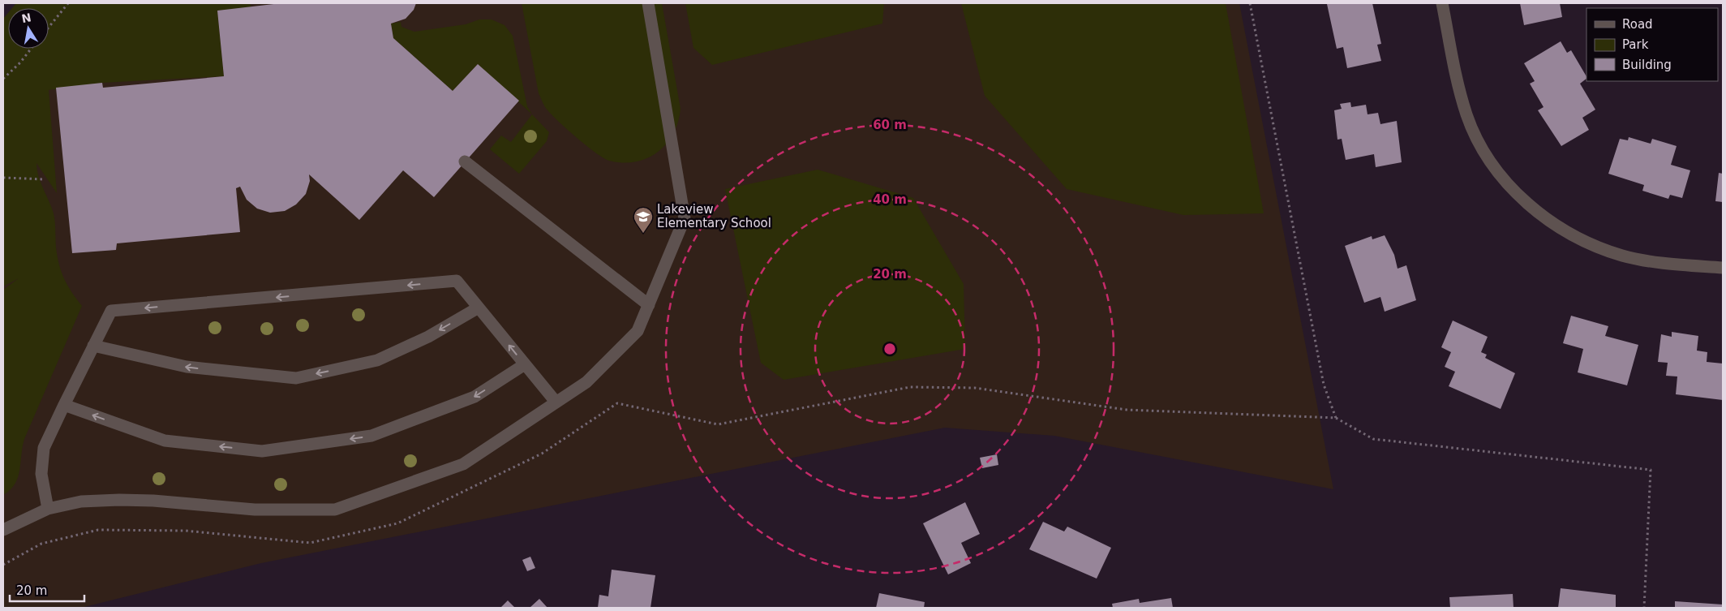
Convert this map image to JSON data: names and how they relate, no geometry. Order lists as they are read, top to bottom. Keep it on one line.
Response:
{"places":{"school or university":["Lakeview Elementary School"]},"legend":["Road","Park","Building"],"scale_bar":"20 m","north":"top","rings":["60 m","40 m","20 m"]}
